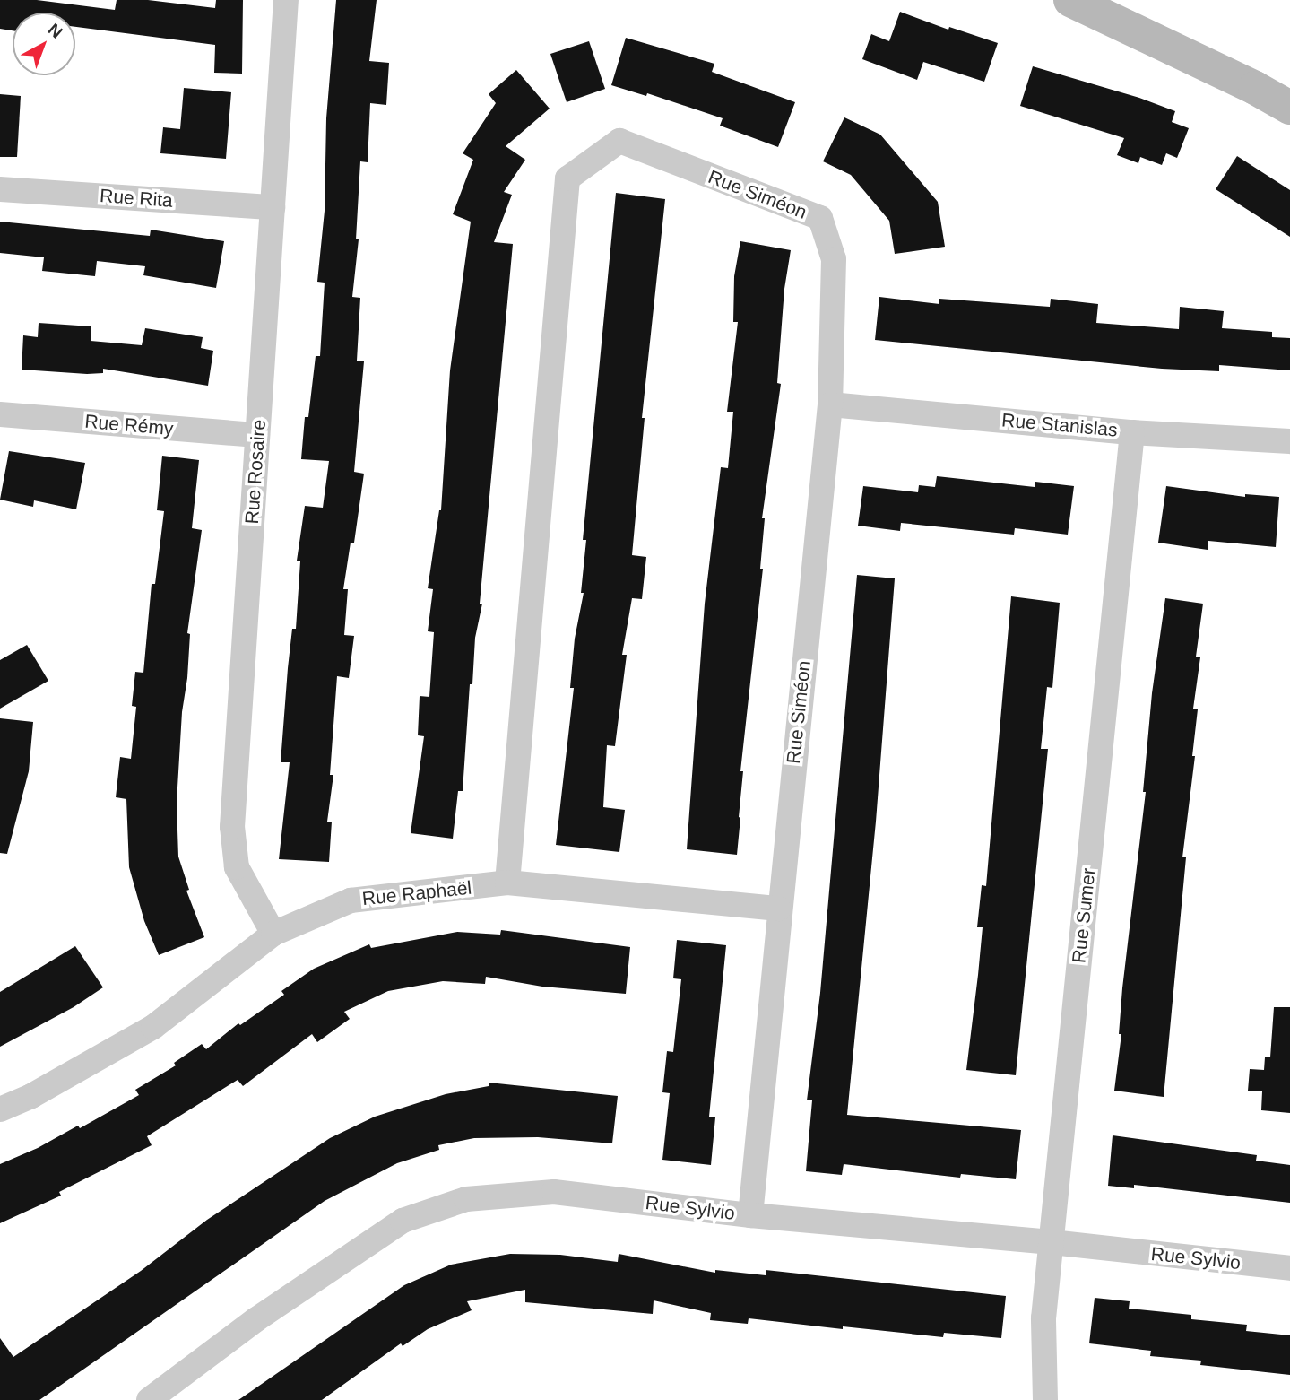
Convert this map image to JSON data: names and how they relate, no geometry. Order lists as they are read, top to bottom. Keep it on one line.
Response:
{"streets":{"street":["Rue Siméon","Rue Rita","Rue Rémy","Rue Stanislas","Rue Rosaire","Rue Raphaël","Rue Sumer","Rue Sylvio"]},"crossings":[["Rue Siméon","Rue Stanislas"],["Rue Siméon","Rue Raphaël"],["Rue Siméon","Rue Sylvio"],["Rue Rita","Rue Rosaire"],["Rue Rémy","Rue Rosaire"],["Rue Stanislas","Rue Sumer"],["Rue Rosaire","Rue Raphaël"],["Rue Sumer","Rue Sylvio"]],"north":"top right"}
